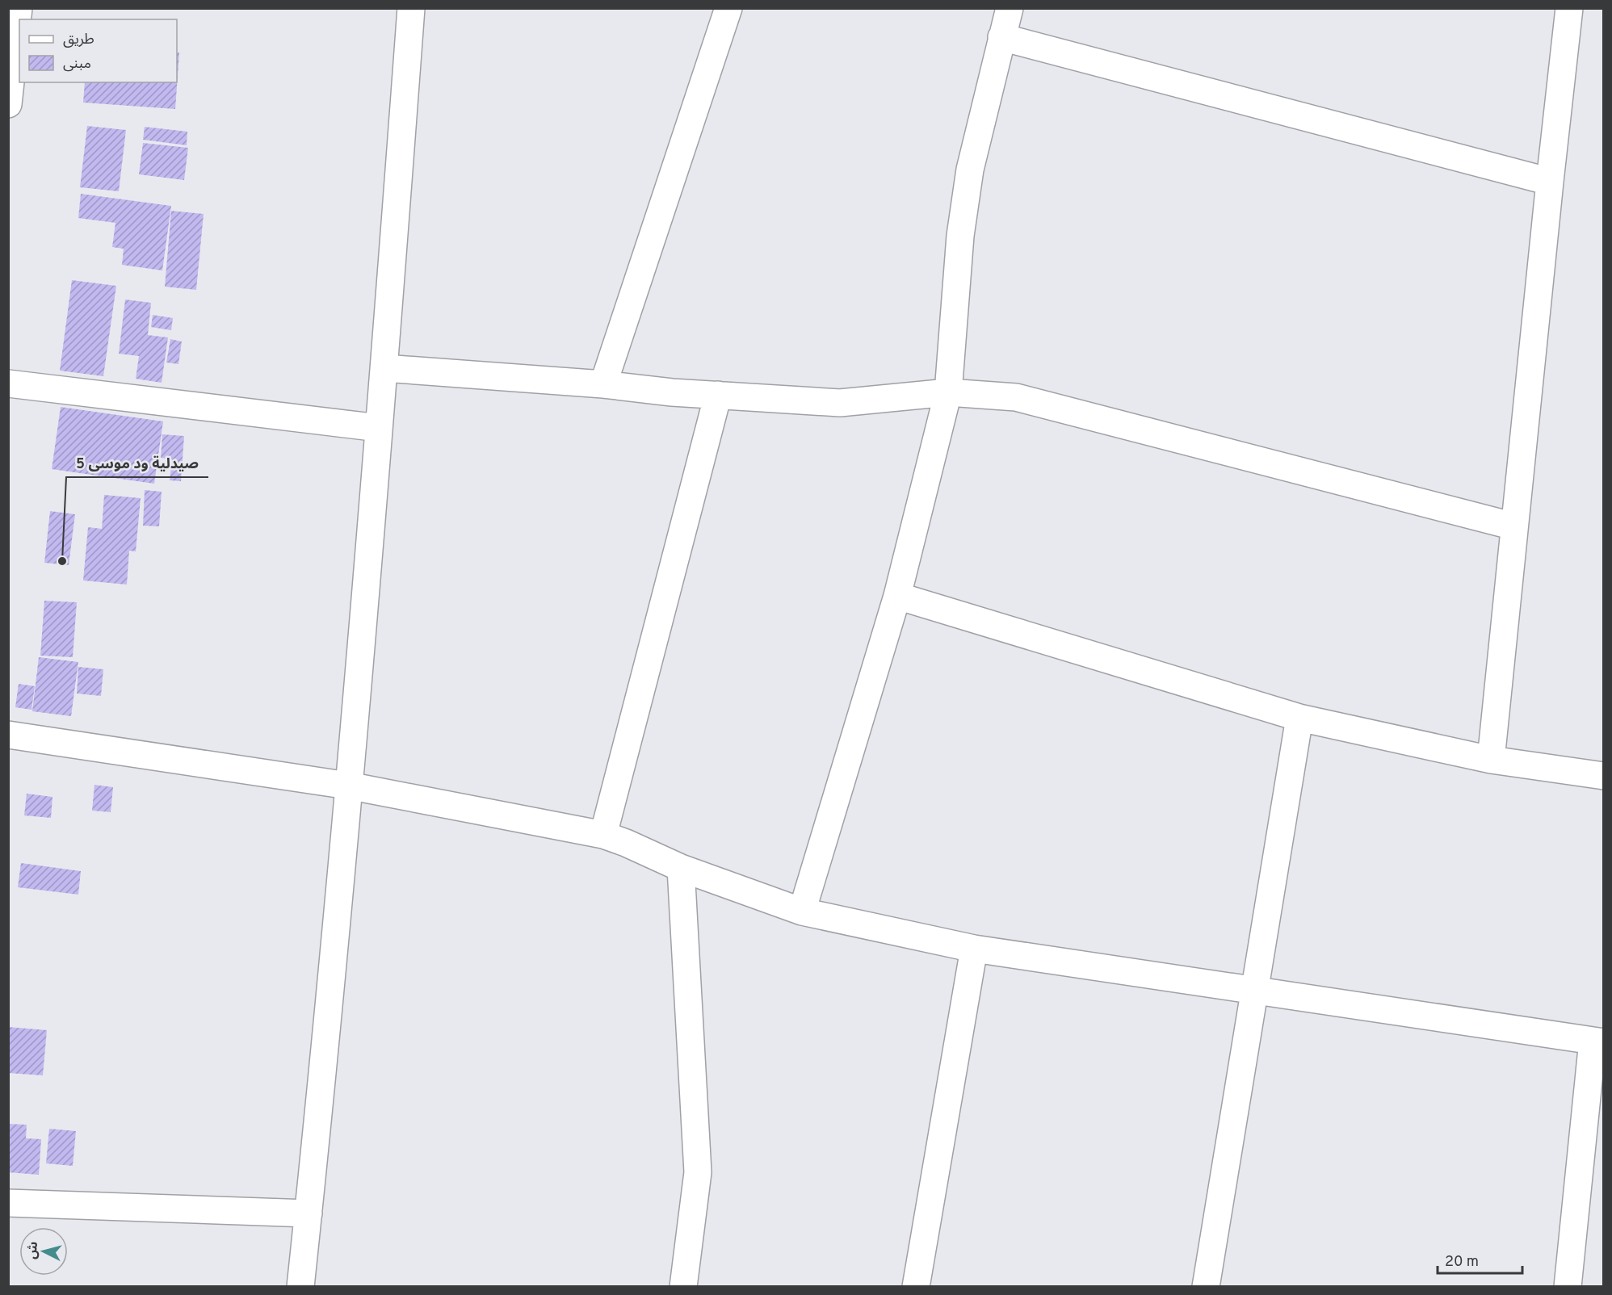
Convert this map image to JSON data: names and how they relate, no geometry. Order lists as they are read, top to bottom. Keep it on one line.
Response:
{"places":["صيدلية ود موسى 5"],"legend":["طريق","مبنى"],"scale_bar":"20 m","north":"left"}
